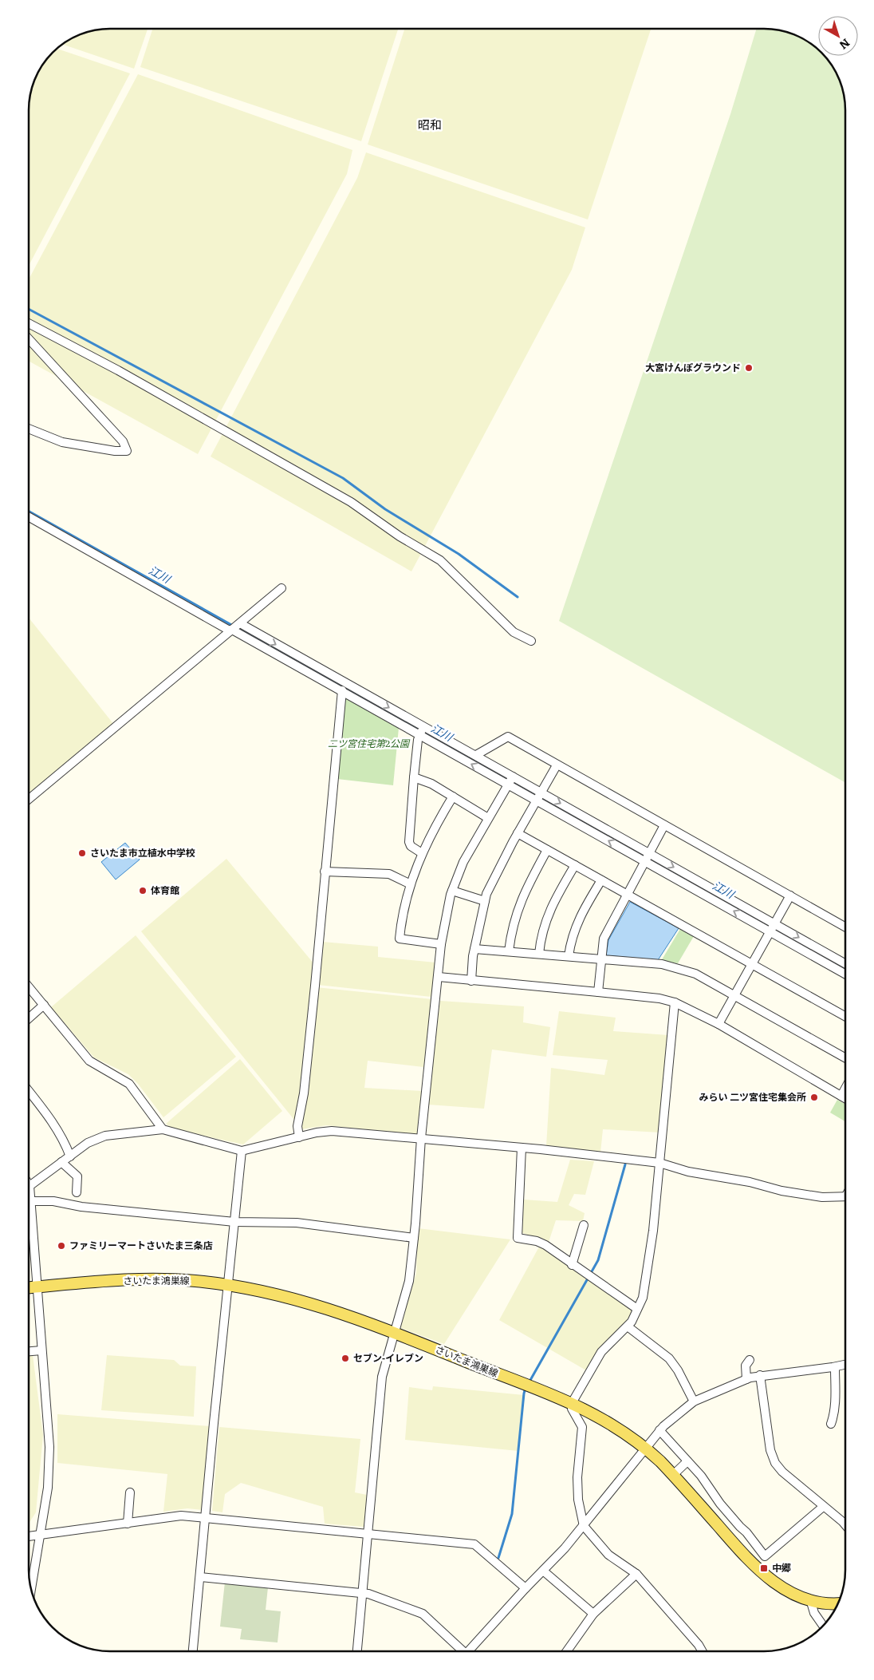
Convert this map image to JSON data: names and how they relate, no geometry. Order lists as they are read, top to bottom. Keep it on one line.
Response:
{"streets":{"main road":["さいたま鴻巣線"]},"districts":["昭和"],"water":["江川"],"parks":["二ツ宮住宅第2公園"],"places":{"other":["大宮けんぽグラウンド","さいたま市立植水中学校","体育館","みらい 二ツ宮住宅集会所","ファミリーマートさいたま三条店","セブン-イレブン"],"transit":["中郷"]},"north":"bottom right"}
